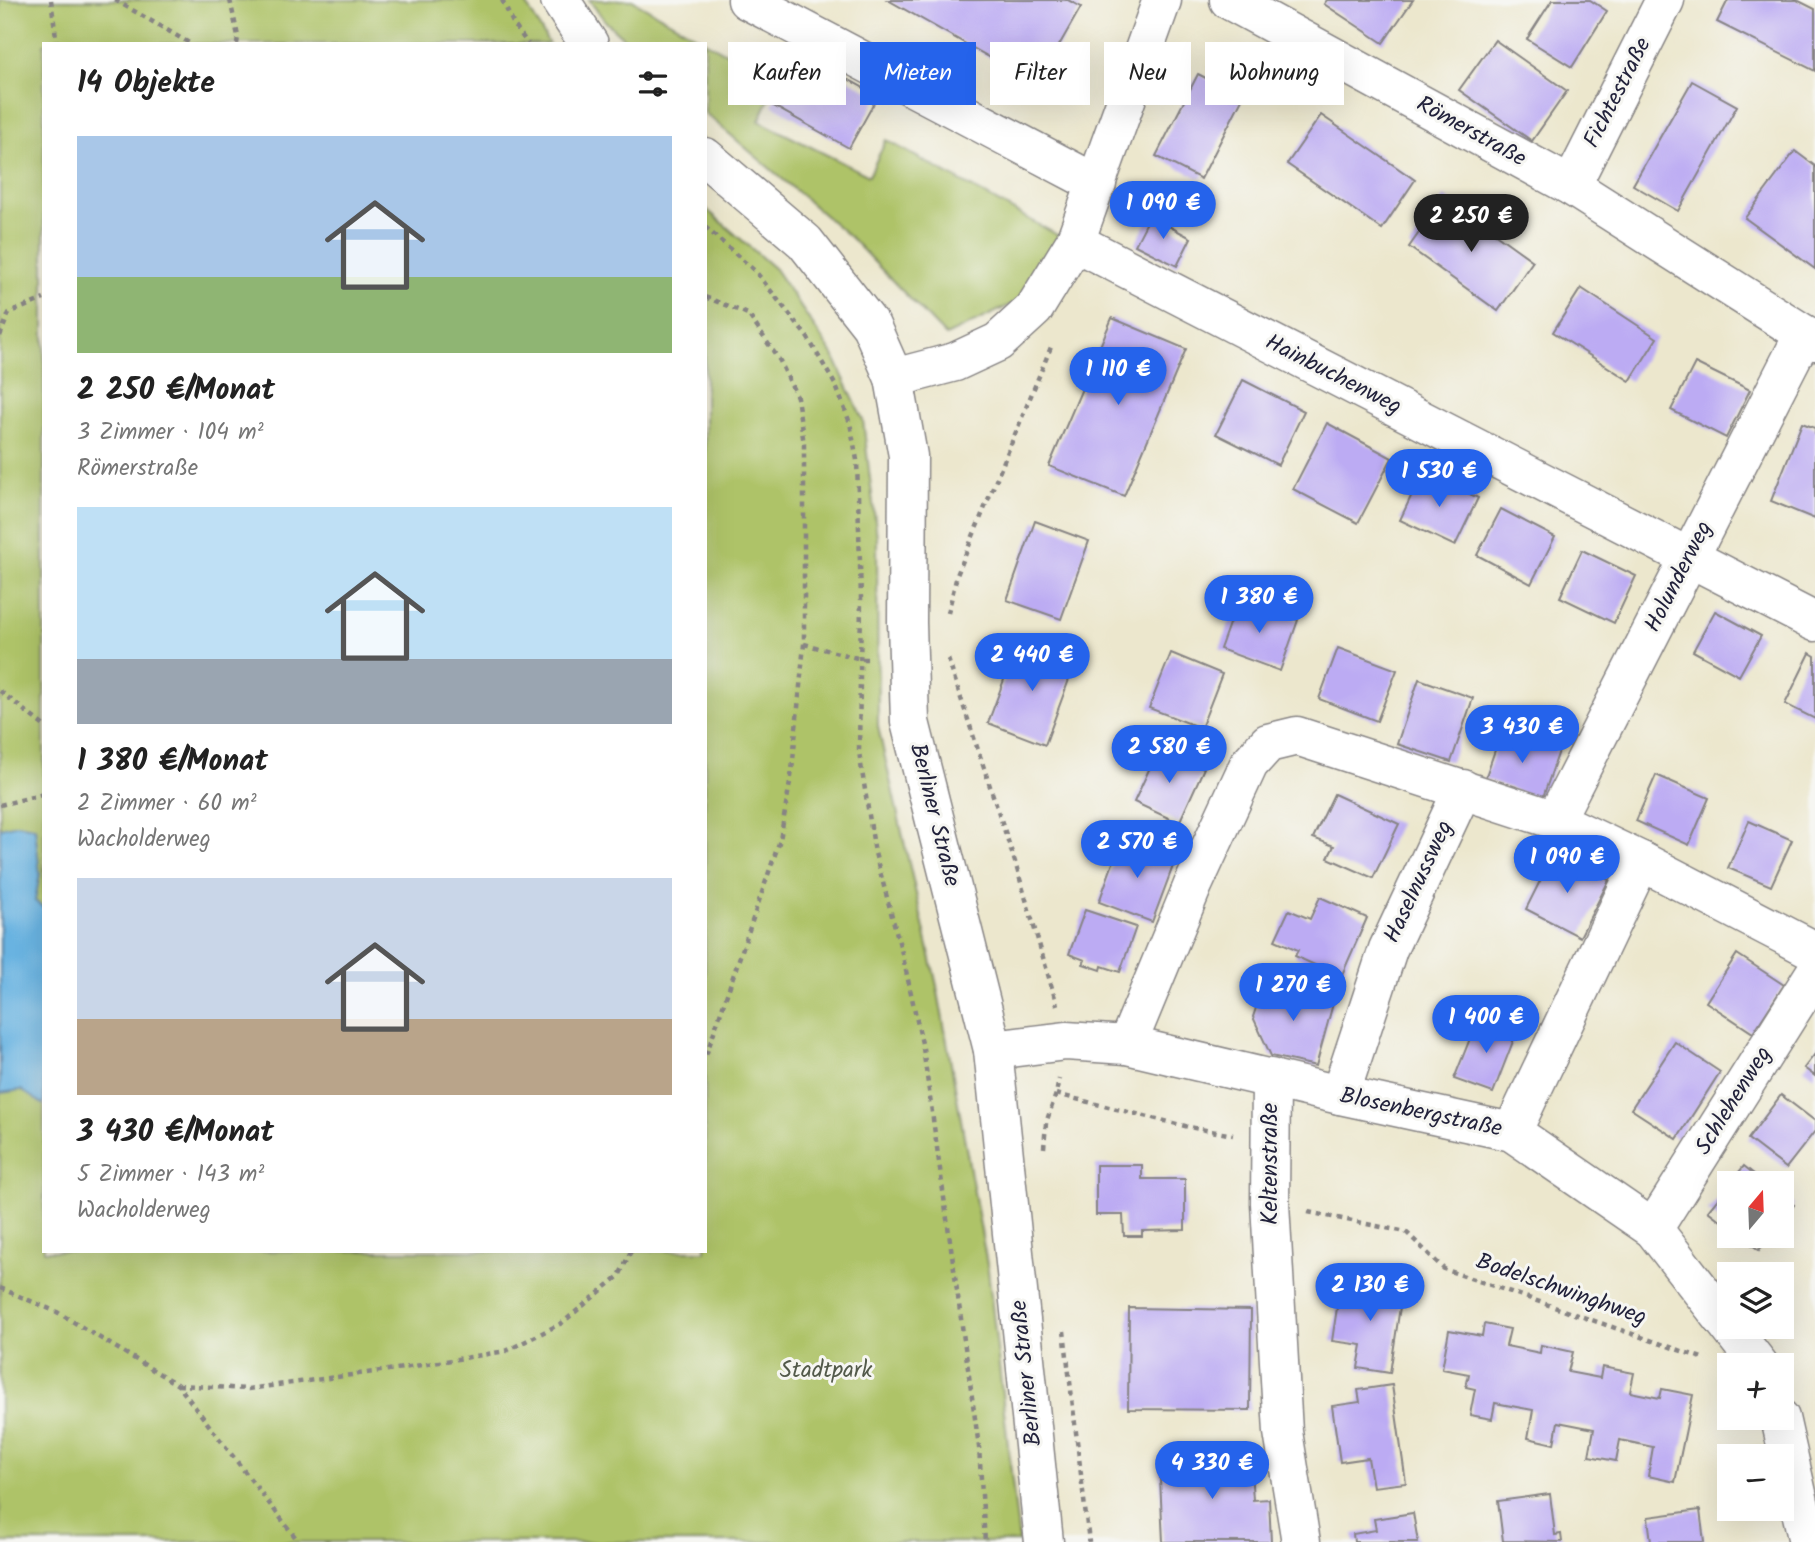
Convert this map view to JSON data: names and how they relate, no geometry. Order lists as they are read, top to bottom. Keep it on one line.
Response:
{"streets":{"street":["Fichtestraße","Römerstraße","Hainbuchenweg","Holunderweg","Berliner Straße","Haselnussweg","Schlehenweg","Blosenbergstraße","Keltenstraße"],"path":["Bodelschwinghweg"]},"crossings":[["Fichtestraße","Römerstraße"],["Römerstraße","Holunderweg"],["Hainbuchenweg","Holunderweg"],["Berliner Straße","Blosenbergstraße"],["Haselnussweg","Blosenbergstraße"],["Schlehenweg","Blosenbergstraße"],["Blosenbergstraße","Keltenstraße"],["Keltenstraße","Bodelschwinghweg"]],"parks":["Stadtpark"],"north":"top","page":{"chip":["Kaufen","Mieten","Filter","Neu","Wohnung"],"heading":"14 Objekte","list":[{"name":"2 250 €/Monat","note":"3 Zimmer · 104 m² · Römerstraße"},{"name":"1 380 €/Monat","note":"2 Zimmer · 60 m² · Wacholderweg"},{"name":"3 430 €/Monat","note":"5 Zimmer · 143 m² · Wacholderweg"}],"price":["1 090 €","2 250 €","1 110 €","1 530 €","1 380 €","2 440 €","3 430 €","2 580 €","2 570 €","1 090 €","1 270 €","1 400 €","2 130 €","4 330 €"],"map_buttons":["+","−"]}}
